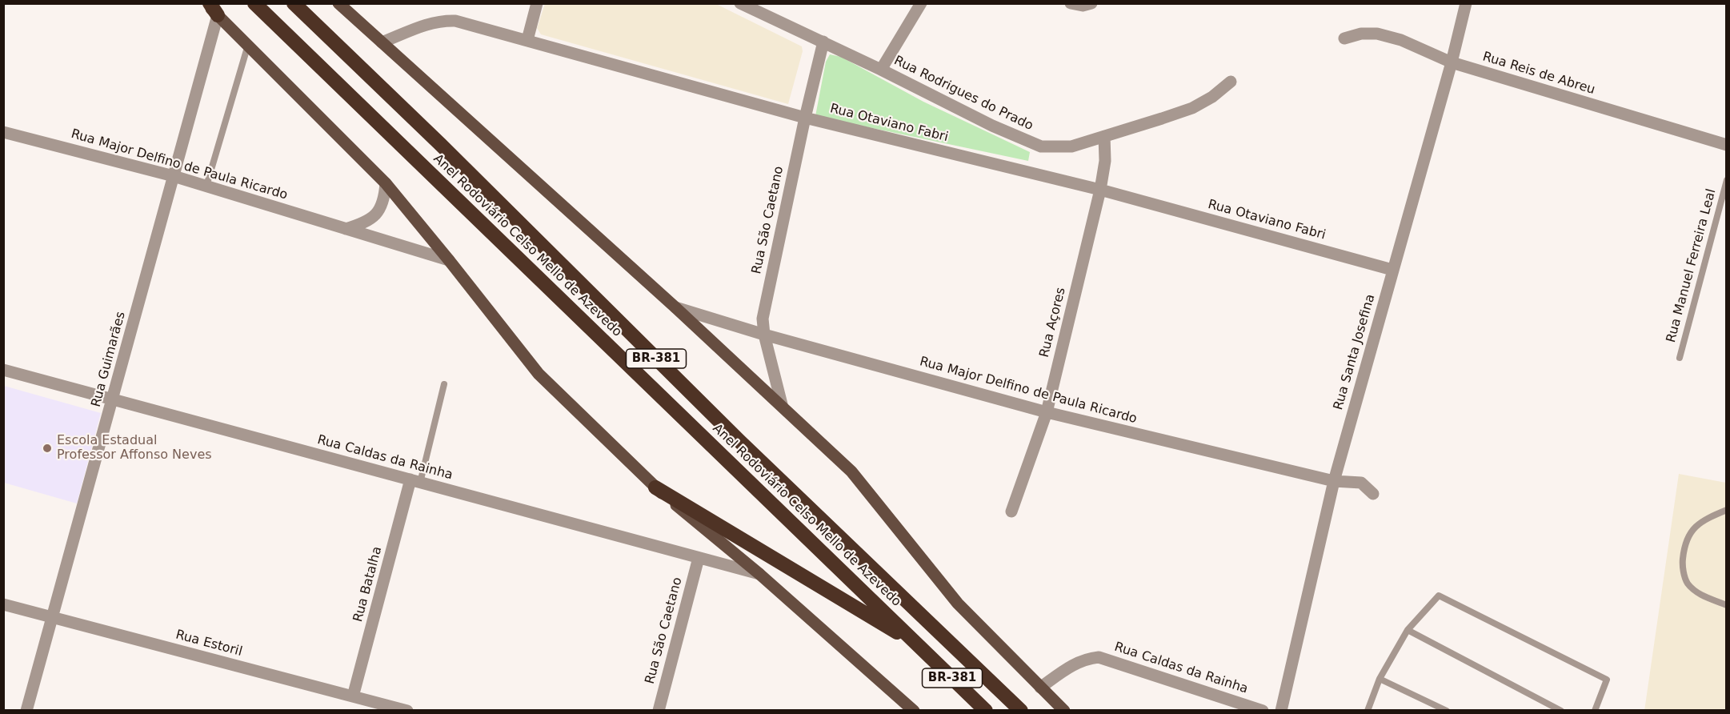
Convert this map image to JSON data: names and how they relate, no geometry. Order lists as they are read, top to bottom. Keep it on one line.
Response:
{"streets":{"highway":["Anel Rodoviário Celso Mello de Azevedo","BR-381"],"street":["Rua Reis de Abreu","Rua Rodrigues do Prado","Rua Otaviano Fabri","Rua Major Delfino de Paula Ricardo","Rua São Caetano","Rua Açores","Rua Santa Josefina","Rua Guimarães","Rua Caldas da Rainha","Rua Batalha","Rua Estoril"],"lane":["Rua Manuel Ferreira Leal"]},"crossings":[["Rua Reis de Abreu","Rua Santa Josefina"],["Rua Rodrigues do Prado","Rua São Caetano"],["Rua Rodrigues do Prado","Rua Açores"],["Rua Otaviano Fabri","Rua São Caetano"],["Rua Otaviano Fabri","Rua Açores"],["Rua Otaviano Fabri","Rua Santa Josefina"],["Rua Major Delfino de Paula Ricardo","Rua São Caetano"],["Rua Major Delfino de Paula Ricardo","Rua Açores"],["Rua Major Delfino de Paula Ricardo","Rua Santa Josefina"],["Rua Major Delfino de Paula Ricardo","Rua Guimarães"],["Rua São Caetano","Rua Caldas da Rainha"],["Rua Guimarães","Rua Caldas da Rainha"],["Rua Guimarães","Rua Estoril"],["Rua Caldas da Rainha","Rua Batalha"],["Rua Batalha","Rua Estoril"]],"places":["Escola Estadual Professor Affonso Neves"]}
